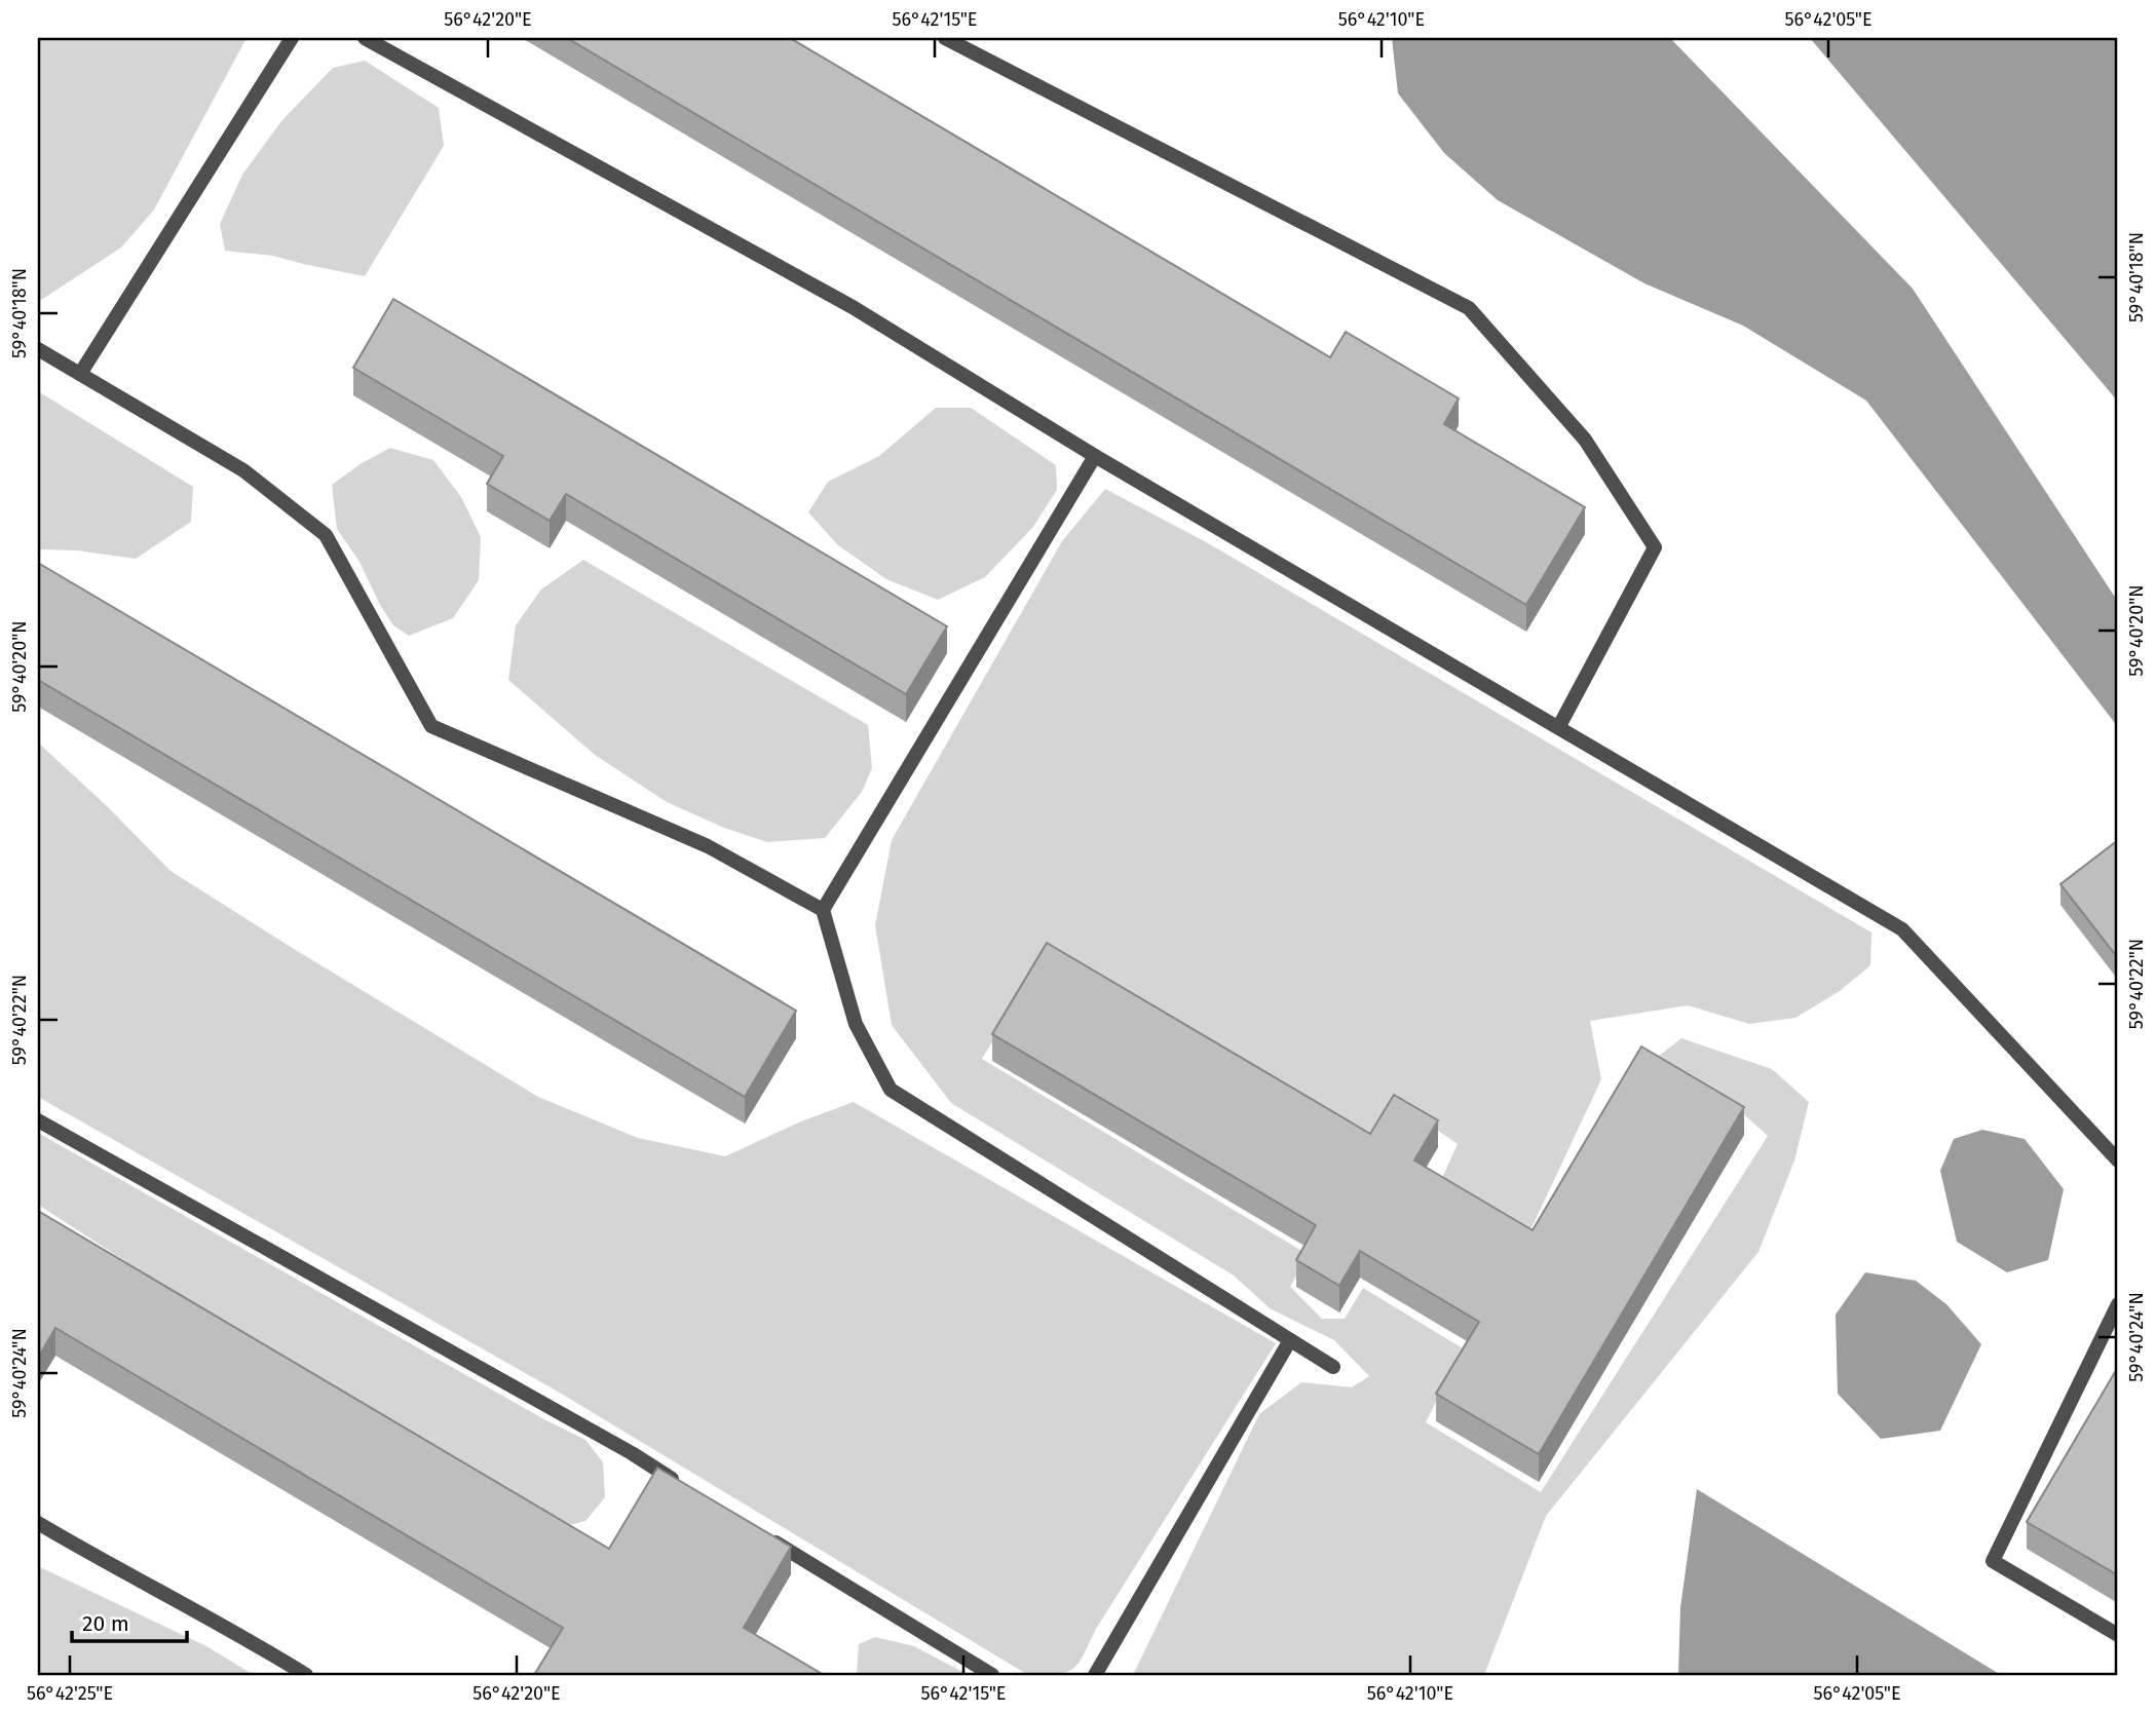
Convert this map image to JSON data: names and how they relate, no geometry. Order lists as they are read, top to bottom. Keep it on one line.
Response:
{"scale_bar":"20 m","coordinates":["56°42'20\"E","56°42'15\"E","56°42'10\"E","56°42'05\"E","59°40'18\"N","59°40'20\"N","59°40'22\"N","59°40'24\"N","56°42'25\"E"]}
